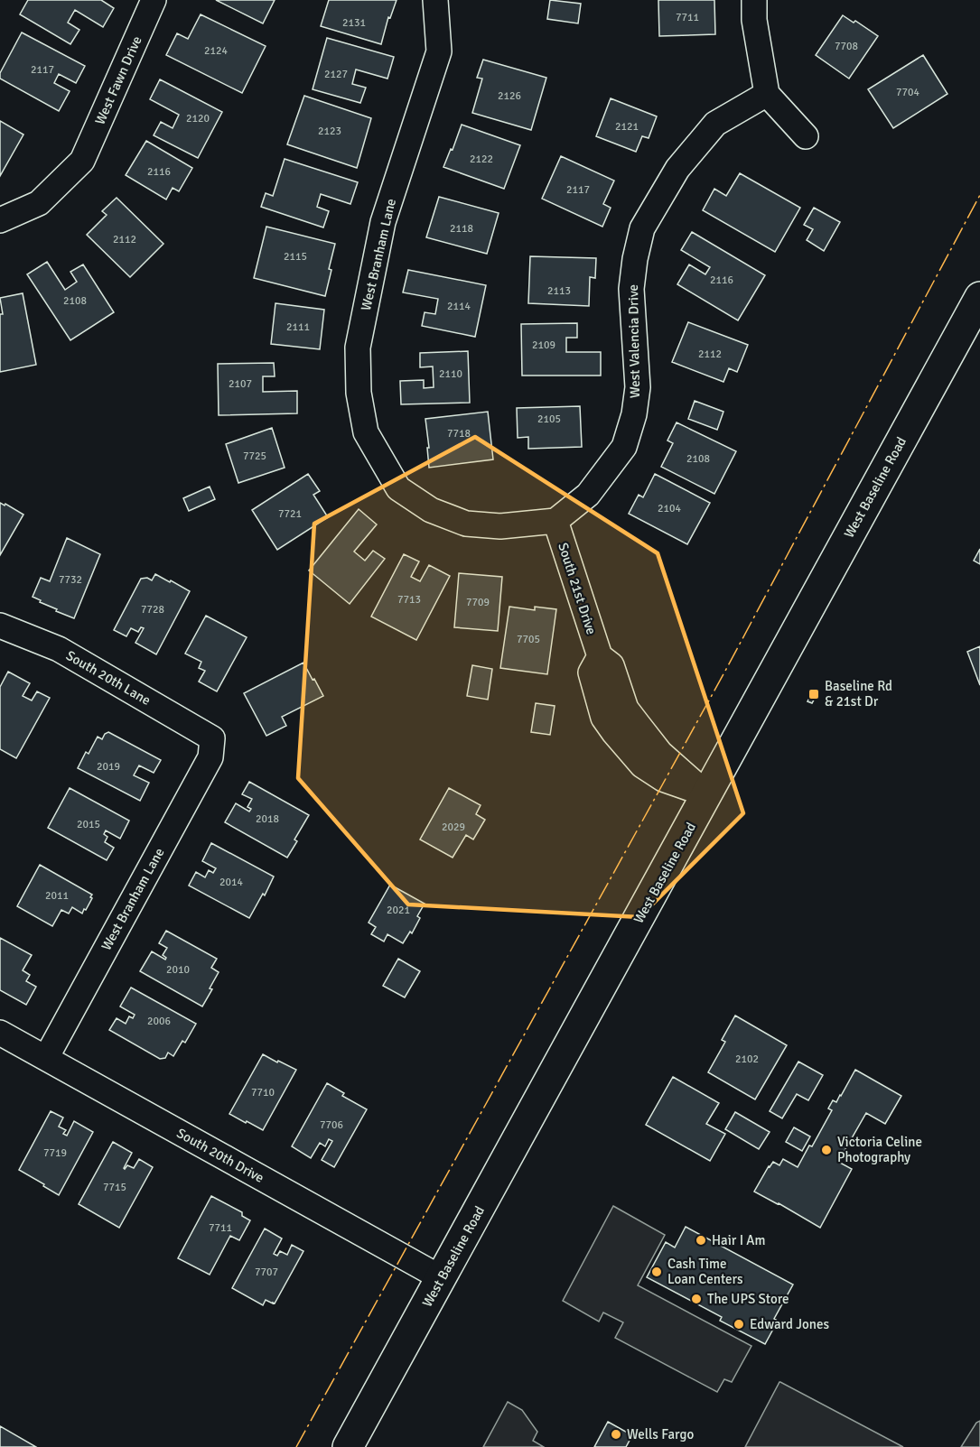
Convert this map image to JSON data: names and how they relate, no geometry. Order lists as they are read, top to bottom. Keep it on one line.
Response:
{"streets":{"main road":["West Baseline Road"],"street":["West Fawn Drive","West Branham Lane","West Valencia Drive","South 21st Drive","South 20th Lane","South 20th Drive"]},"crossings":[["West Branham Lane","West Valencia Drive"],["West Branham Lane","South 21st Drive"],["West Branham Lane","South 20th Lane"],["West Branham Lane","South 20th Drive"],["West Valencia Drive","South 21st Drive"],["West Baseline Road","South 21st Drive"],["West Baseline Road","South 20th Drive"]],"places":{"transit":["Baseline Rd & 21st Dr"],"other":["Victoria Celine Photography","Hair I Am","Cash Time Loan Centers","The UPS Store","Edward Jones","Wells Fargo"]},"house_numbers":["7711","2131","7708","2124","2117","2127","7704","2126","2120","2121","2123","2122","2116","2117","2118","2112","2115","2116","2113","2108","2114","2111","2109","2112","2110","2107","2105","7718","7725","2108","2104","7721","7732","7713","7709","7728","7705","2019","2018","2015","2029","2014","2011","2021","2010","2006","2102","7710","7706","7719","7715","7711","7707"]}
